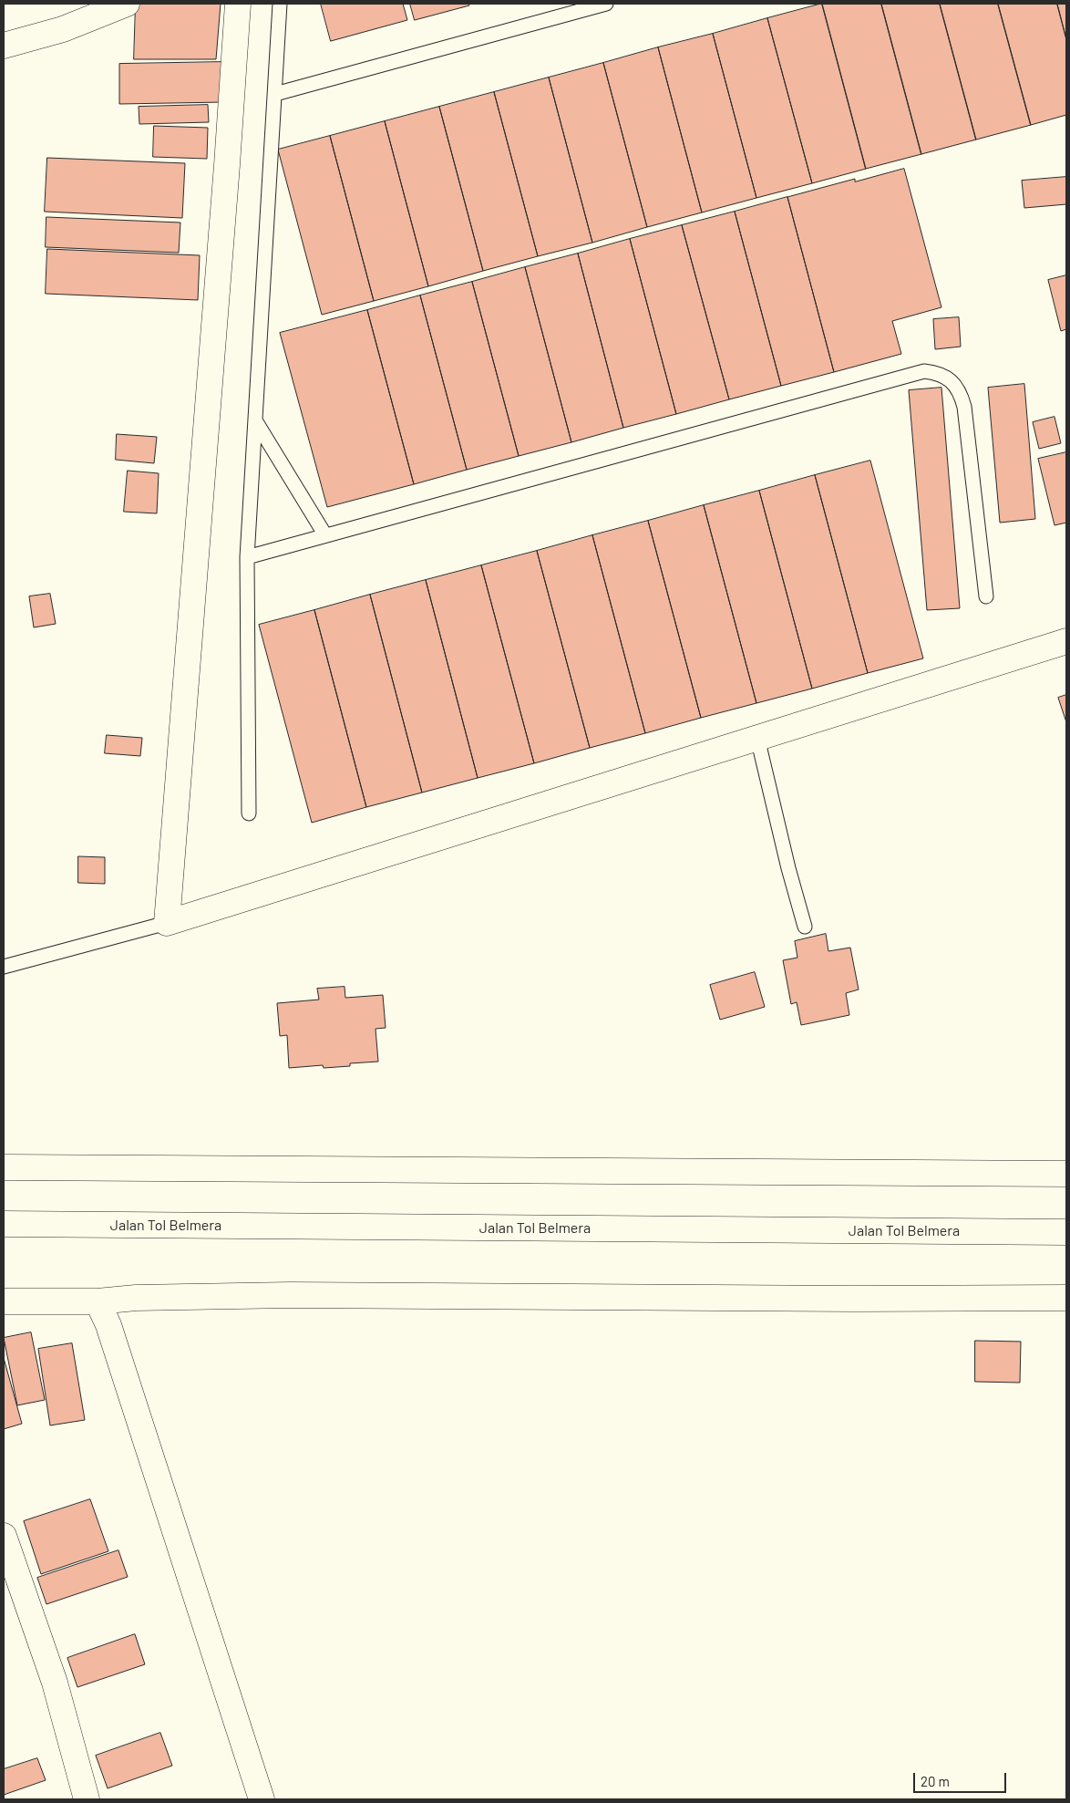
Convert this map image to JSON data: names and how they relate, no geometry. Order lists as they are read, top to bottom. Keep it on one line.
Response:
{"streets":{"main road":["Jalan Tol Belmera"]},"scale_bar":"20 m"}
